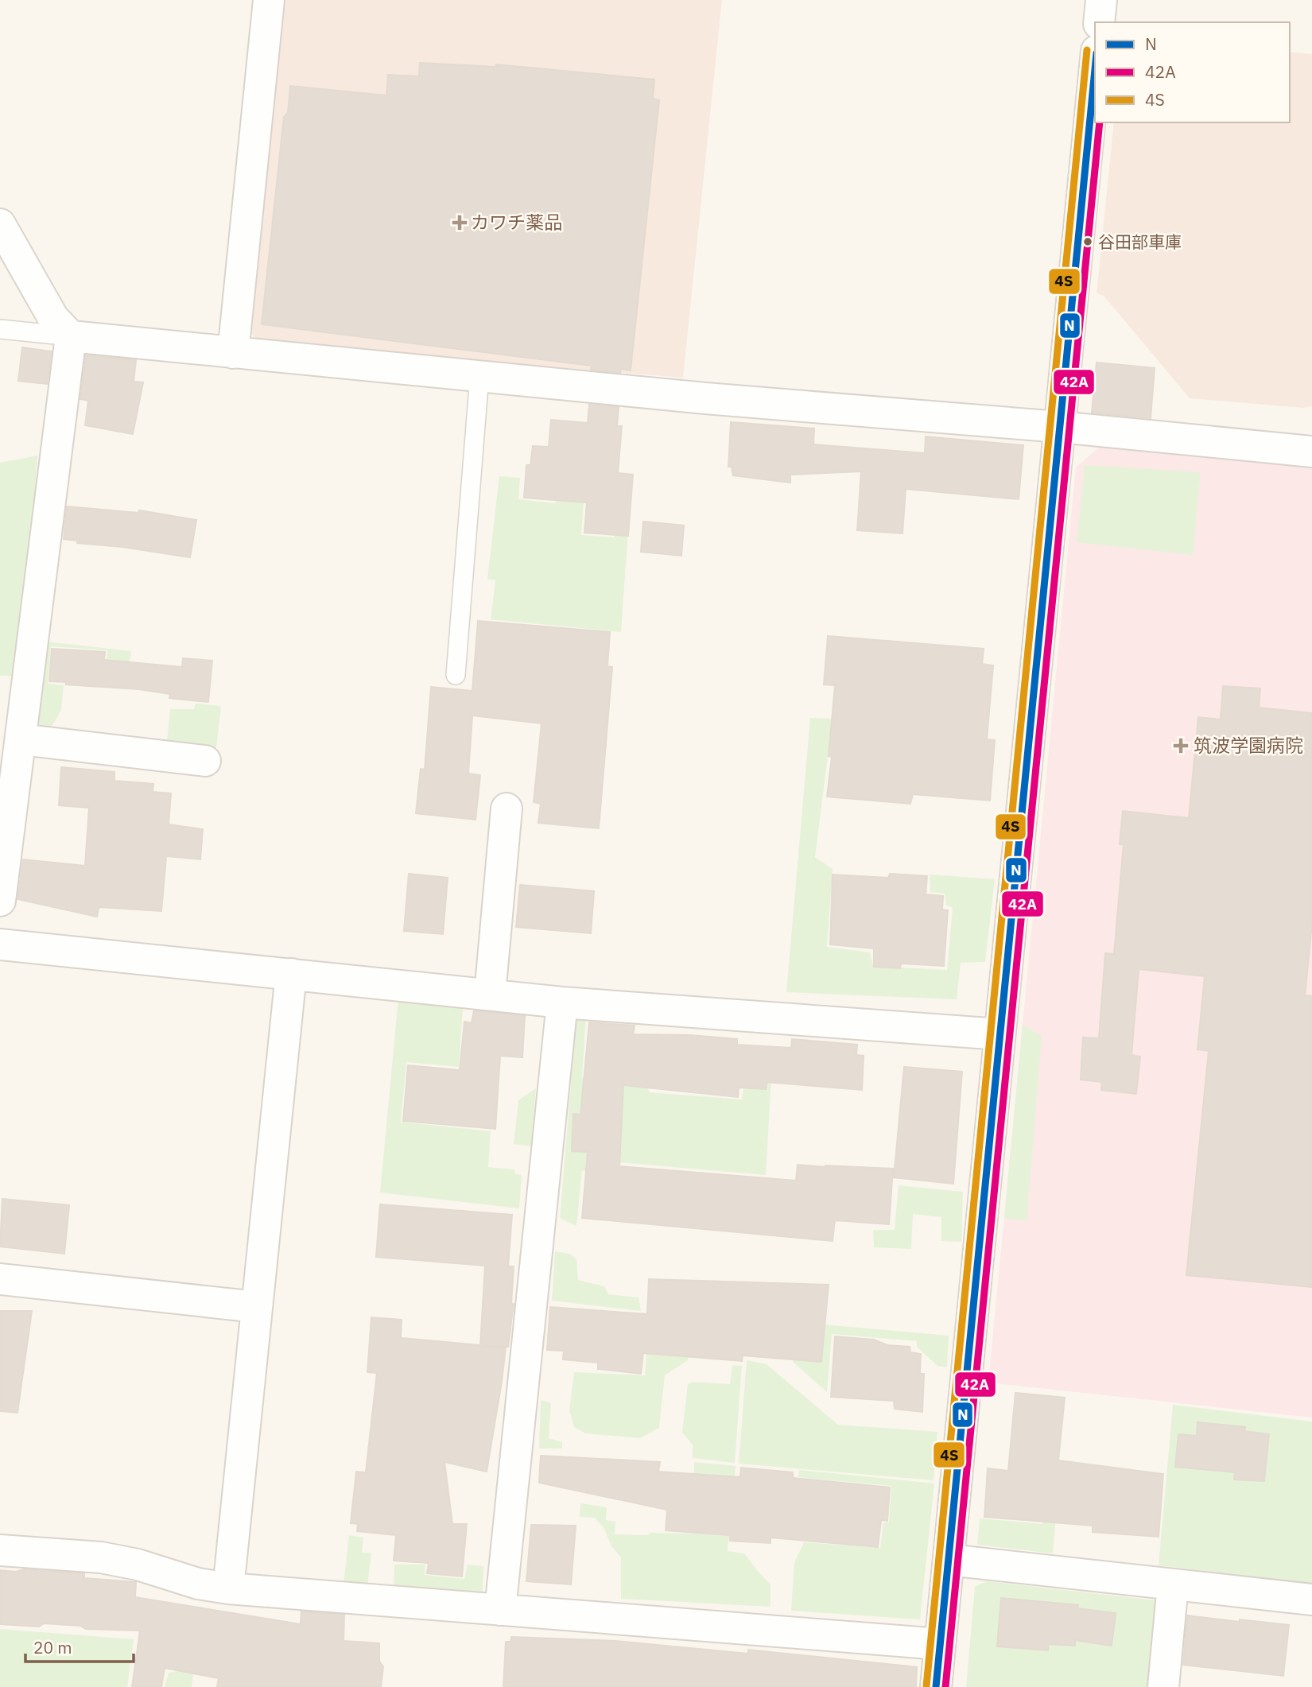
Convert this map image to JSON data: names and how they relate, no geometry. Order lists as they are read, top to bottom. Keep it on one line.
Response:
{"places":{"health":["カワチ薬品","筑波学園病院"],"other":["谷田部車庫"]},"lines":["transit line 4S","transit line N","transit line 42A"],"legend":["N","42A","4S"],"scale_bar":"20 m"}
